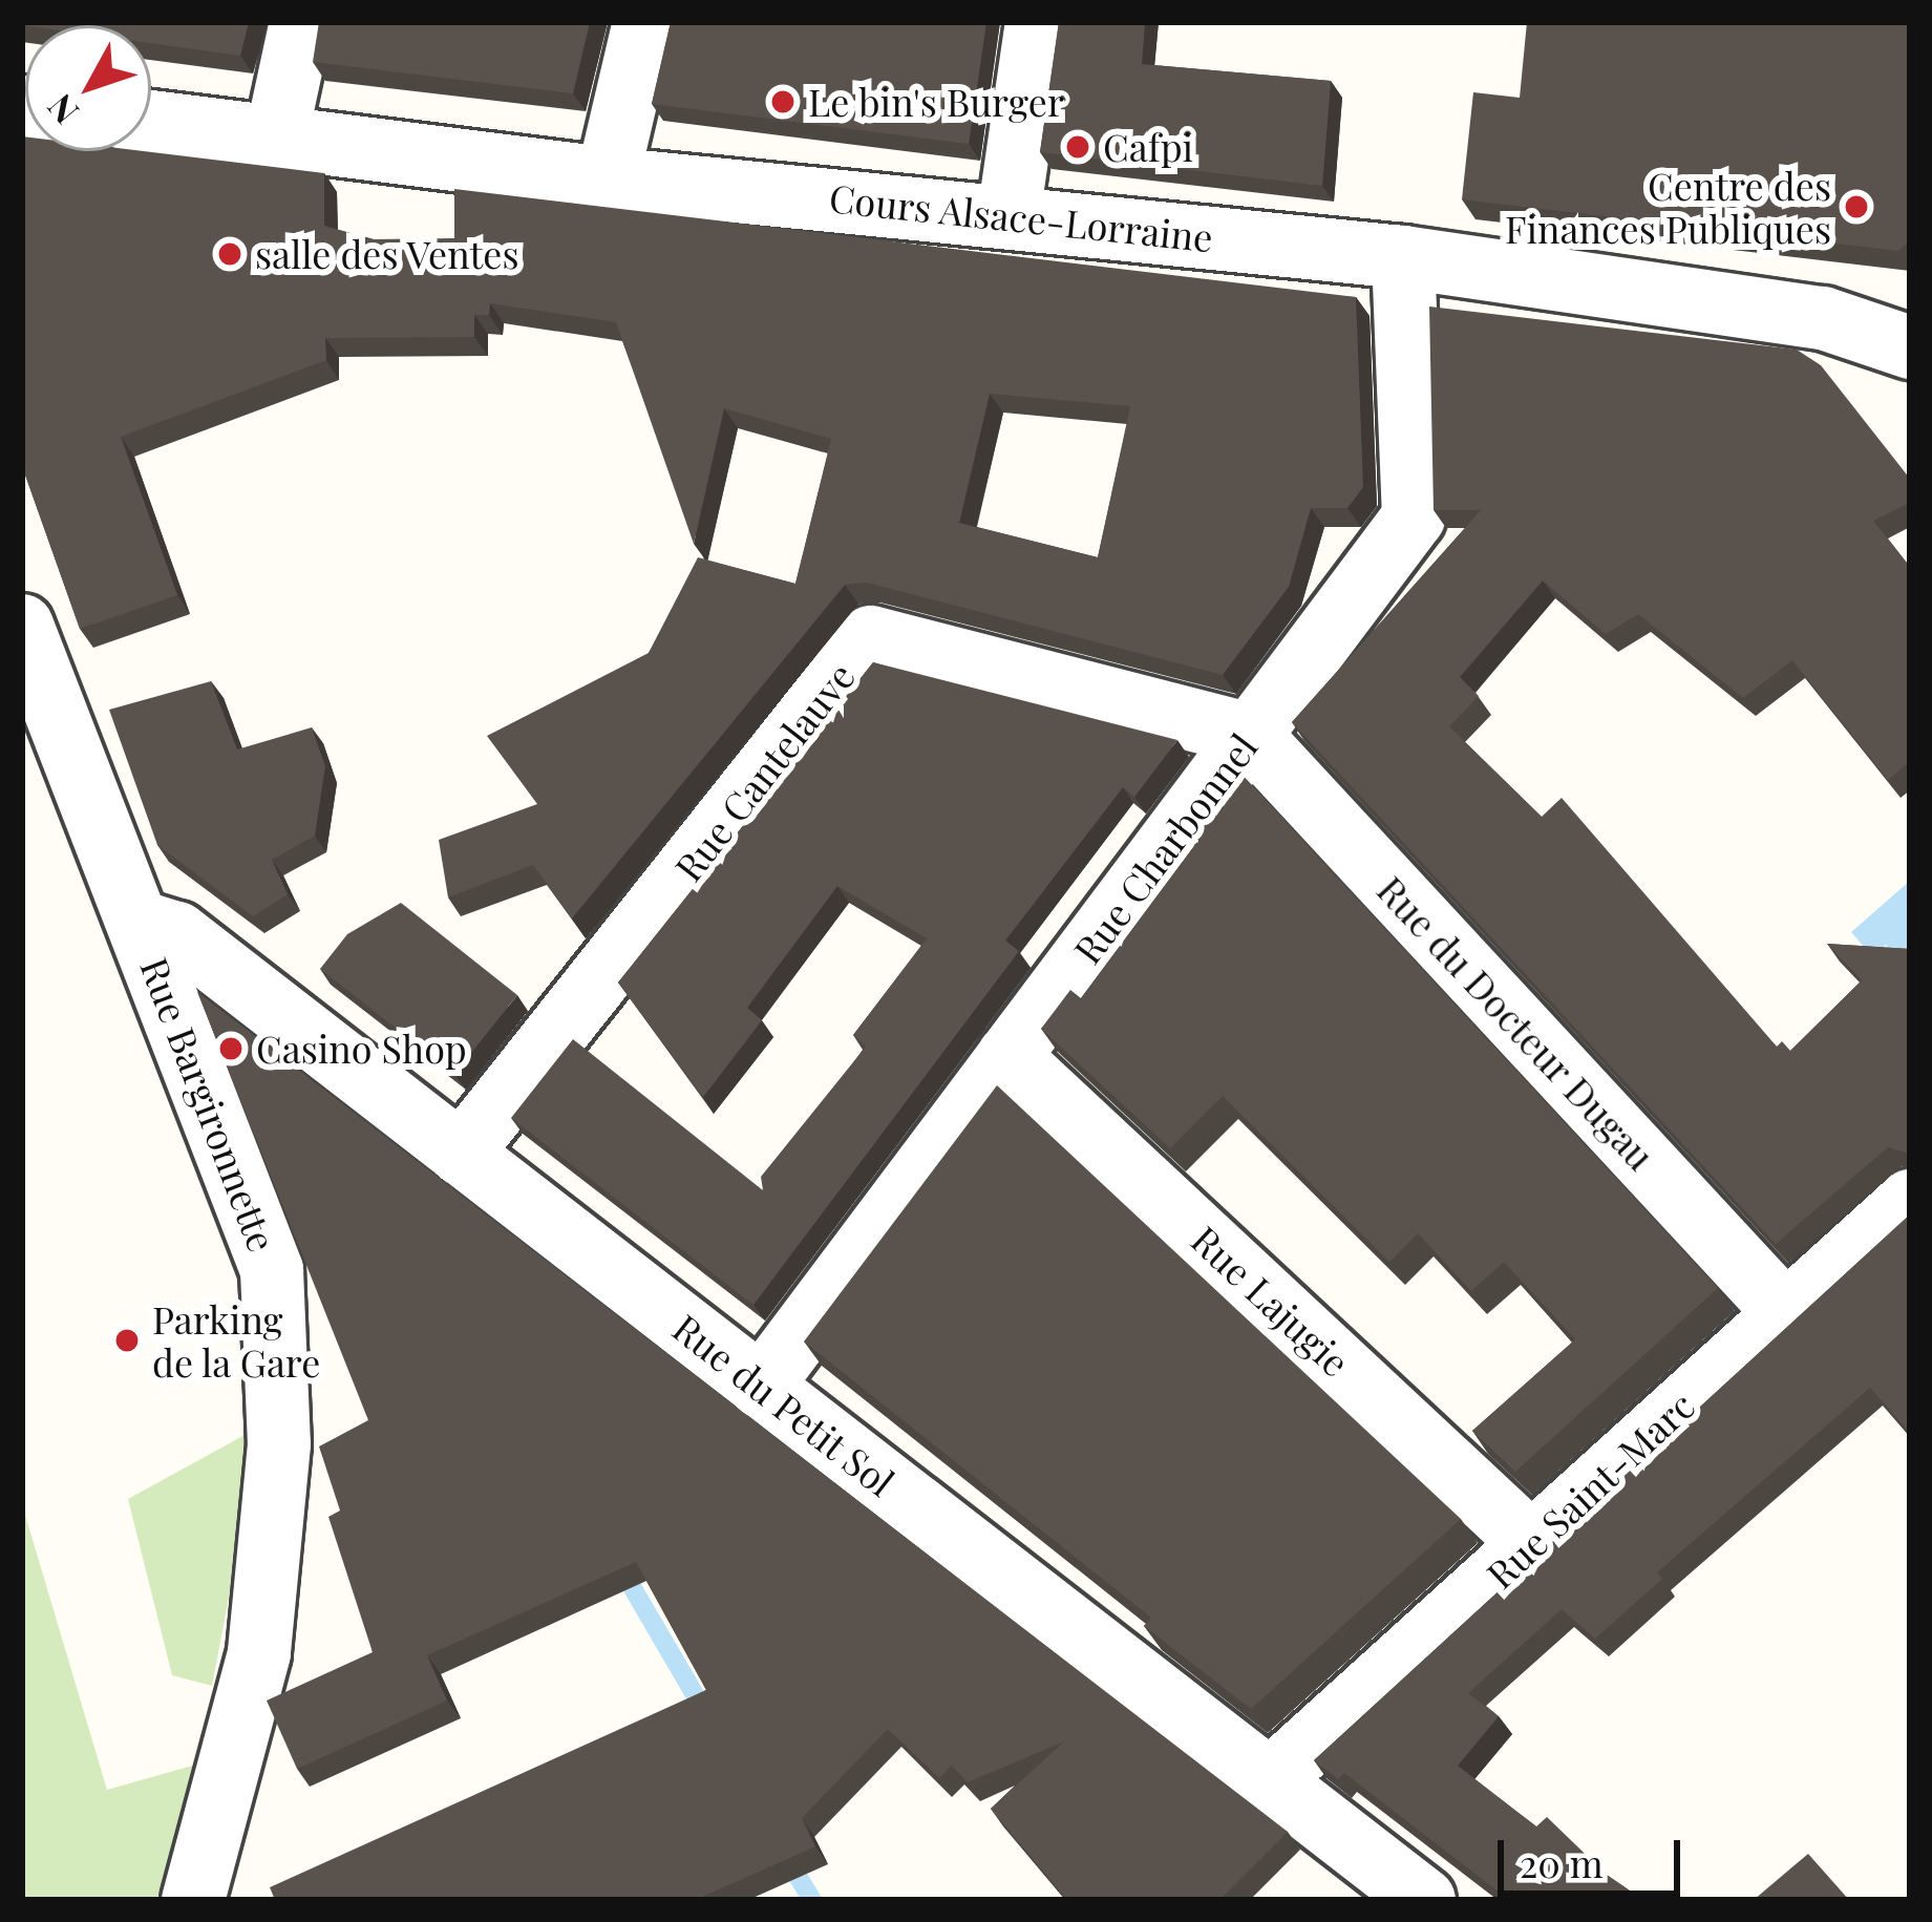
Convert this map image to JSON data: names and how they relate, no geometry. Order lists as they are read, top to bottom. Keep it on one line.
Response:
{"streets":{"street":["Cours Alsace-Lorraine","Rue Cantelauve","Rue Charbonnel","Rue du Docteur Dugau","Rue Bargironnette","Rue Lajugie","Rue du Petit Sol","Rue Saint-Marc"]},"crossings":[["Cours Alsace-Lorraine","Rue Charbonnel"],["Rue Cantelauve","Rue Charbonnel"],["Rue Cantelauve","Rue du Docteur Dugau"],["Rue Cantelauve","Rue du Petit Sol"],["Rue Charbonnel","Rue du Docteur Dugau"],["Rue Charbonnel","Rue Lajugie"],["Rue Charbonnel","Rue du Petit Sol"],["Rue du Docteur Dugau","Rue Saint-Marc"],["Rue Bargironnette","Rue du Petit Sol"],["Rue Lajugie","Rue Saint-Marc"],["Rue du Petit Sol","Rue Saint-Marc"]],"places":["Le bin's Burger","Cafpi","Centre des Finances Publiques","salle des Ventes","Casino Shop","Parking de la Gare"],"scale_bar":"20 m","north":"bottom left"}
